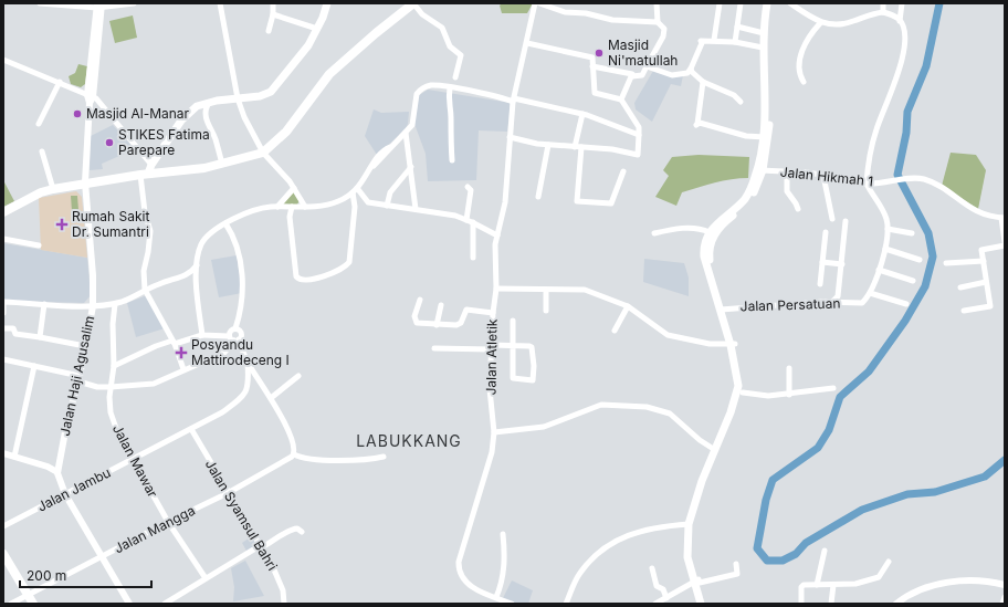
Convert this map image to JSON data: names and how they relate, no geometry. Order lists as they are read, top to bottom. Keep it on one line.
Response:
{"streets":{"street":["Jalan Hikmah 1","Jalan Persatuan","Jalan Atletik","Jalan Haji Agusalim","Jalan Mawar","Jalan Jambu","Jalan Syamsul Bahri","Jalan Mangga"]},"crossings":[["Jalan Haji Agusalim","Jalan Jambu"],["Jalan Haji Agusalim","Jalan Mangga"],["Jalan Mawar","Jalan Jambu"],["Jalan Mawar","Jalan Mangga"],["Jalan Jambu","Jalan Syamsul Bahri"],["Jalan Syamsul Bahri","Jalan Mangga"]],"districts":["LABUKKANG"],"places":{"other":["Masjid Ni'matullah","Masjid Al-Manar","STIKES Fatima Parepare"],"health":["Rumah Sakit Dr. Sumantri","Posyandu Mattirodeceng I"]},"scale_bar":"200 m"}
